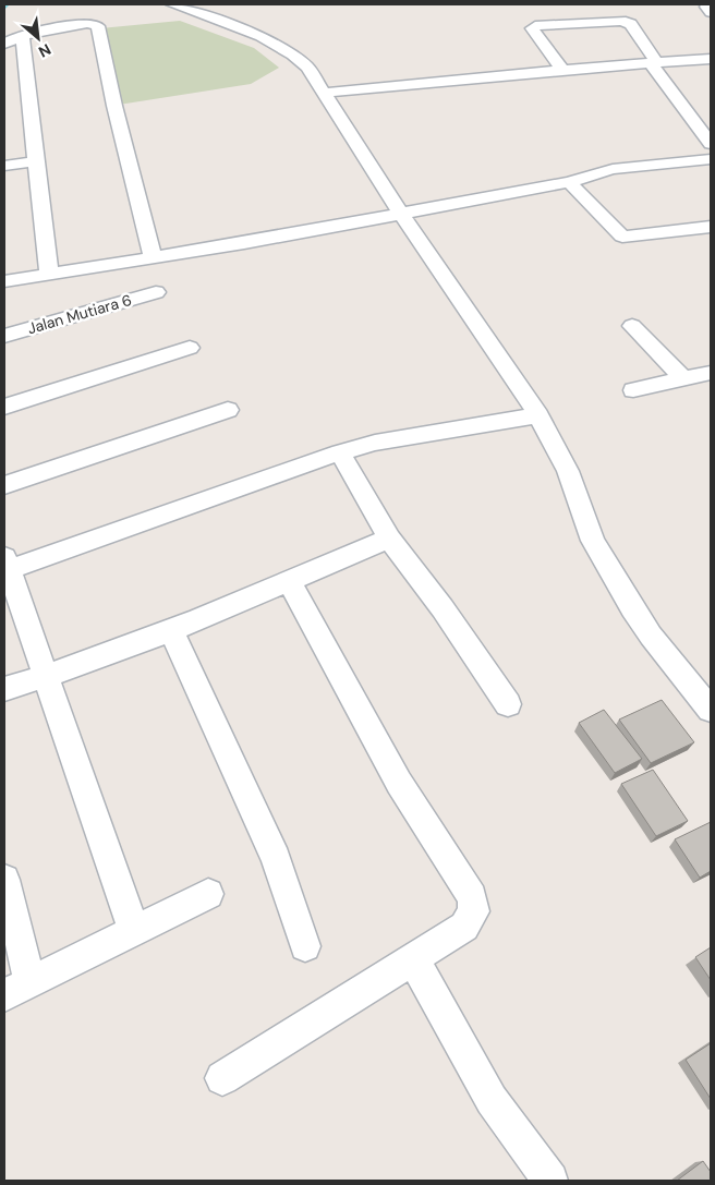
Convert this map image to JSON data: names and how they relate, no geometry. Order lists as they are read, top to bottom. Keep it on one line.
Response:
{"streets":{"street":["Jalan Mutiara 6"]},"north":"bottom right"}
